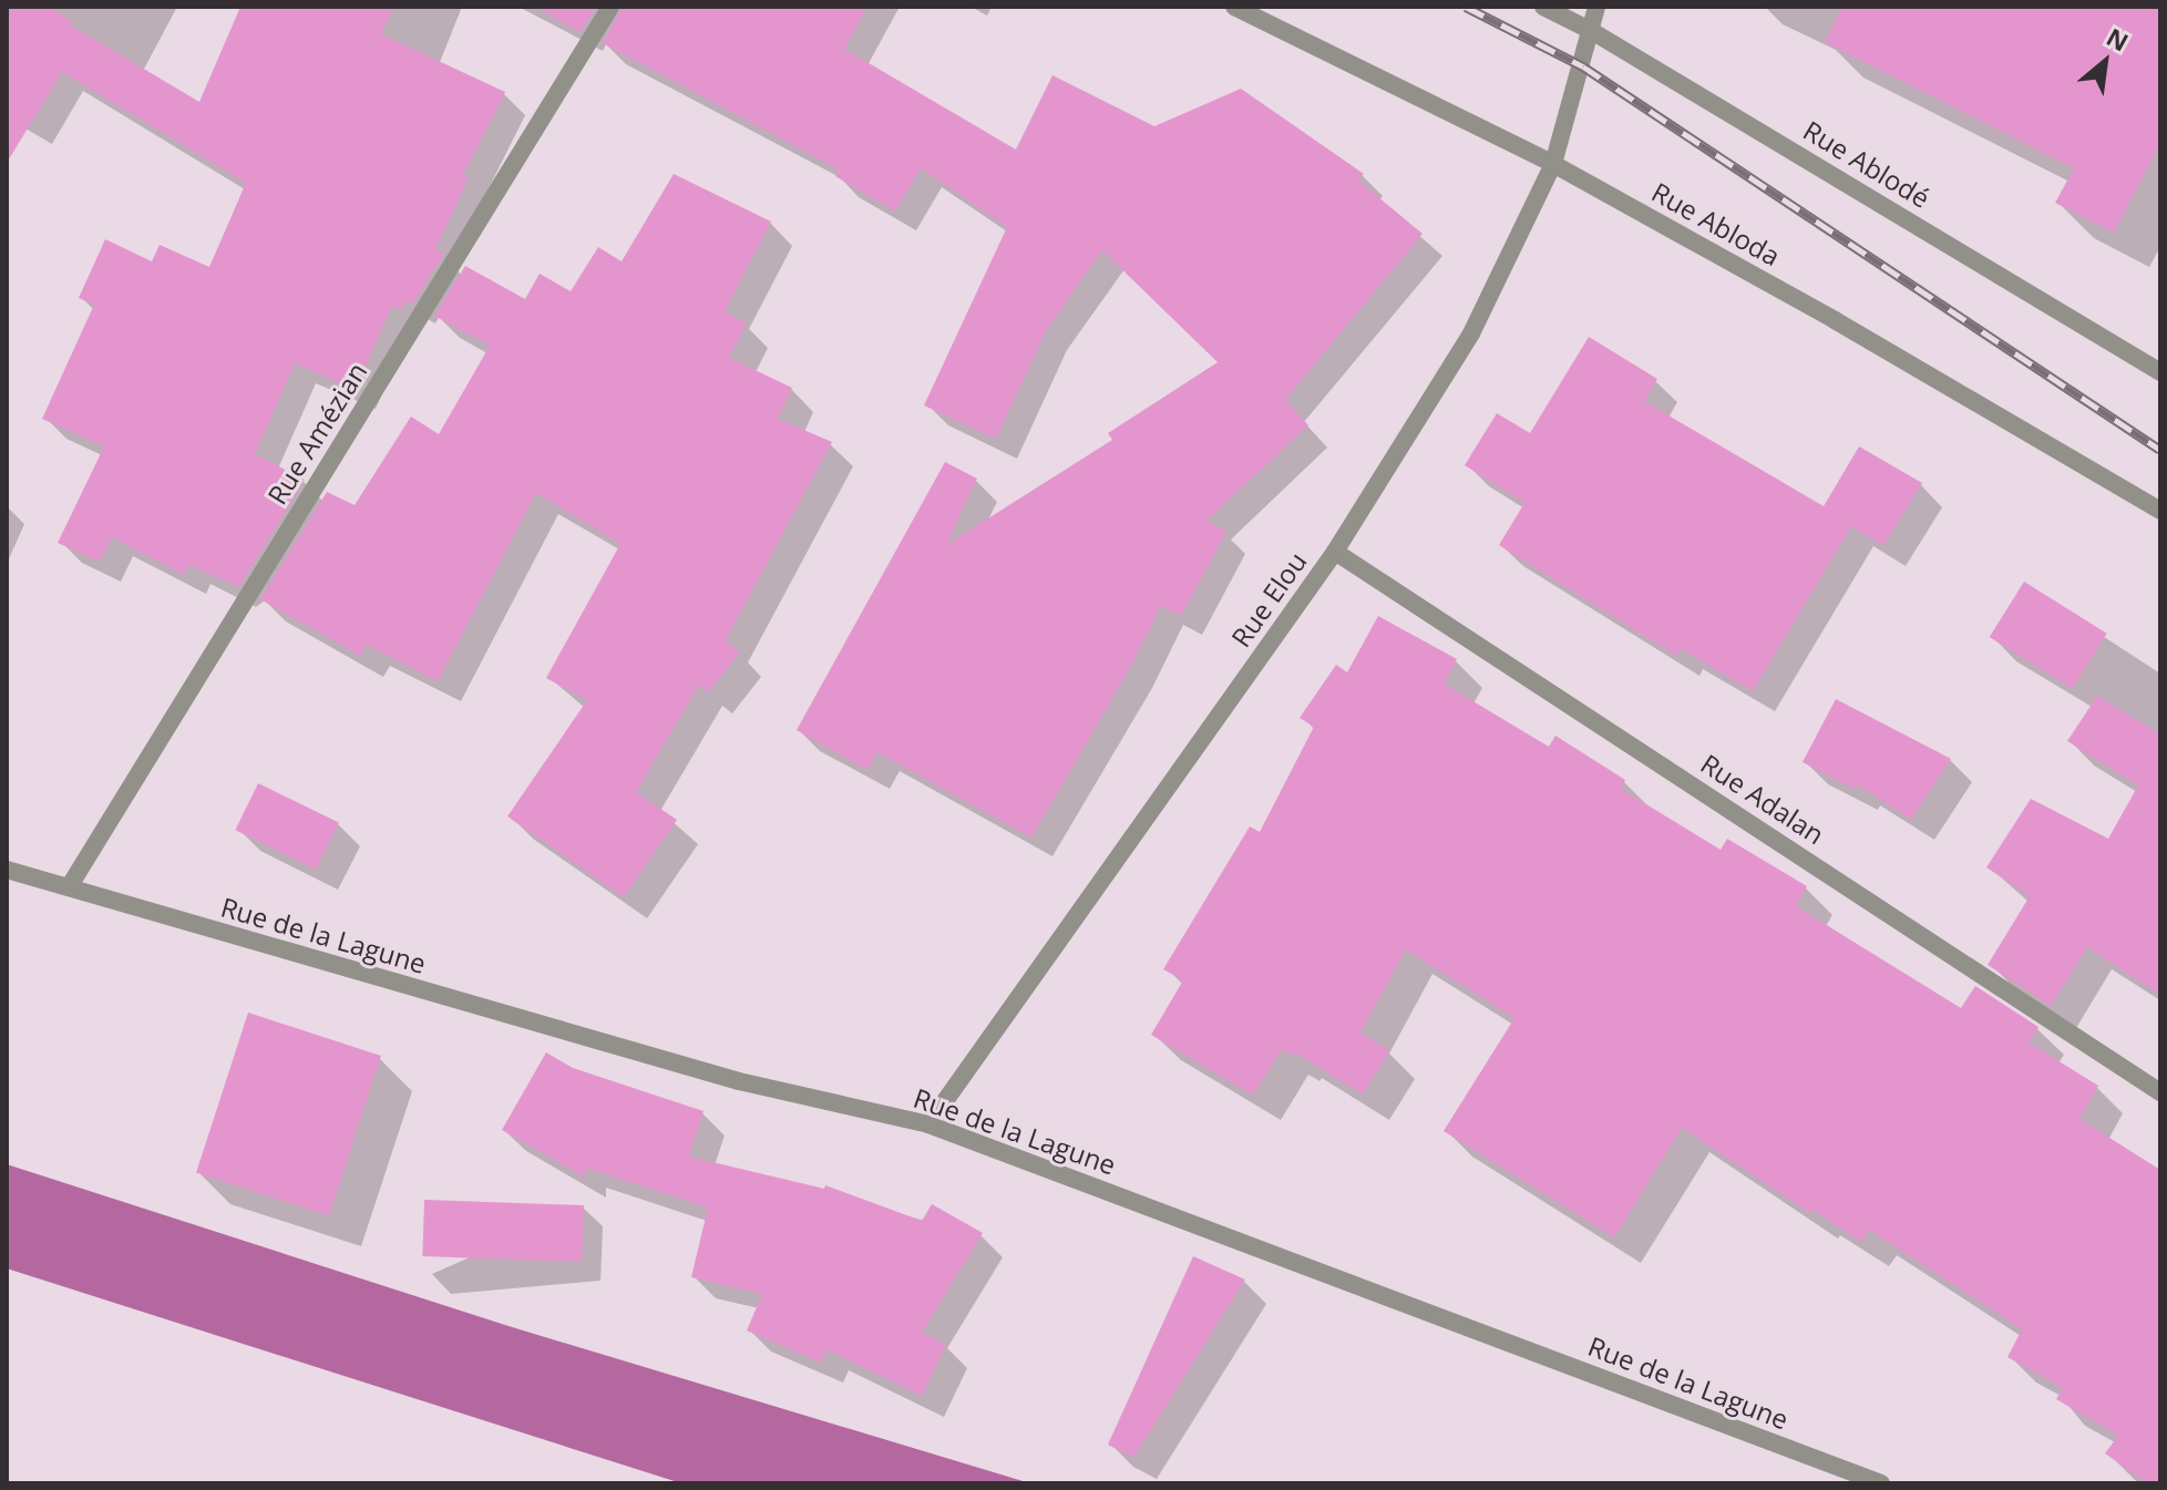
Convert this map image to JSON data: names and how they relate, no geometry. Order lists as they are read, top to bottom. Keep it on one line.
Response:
{"streets":{"street":["Rue Ablodé","Rue Abloda","Rue Amézian","Rue Elou","Rue Adalan","Rue de la Lagune"]},"crossings":[["Rue Ablodé","Rue Elou"],["Rue Abloda","Rue Elou"],["Rue Amézian","Rue de la Lagune"],["Rue Elou","Rue Adalan"],["Rue Elou","Rue de la Lagune"]],"north":"top right"}
